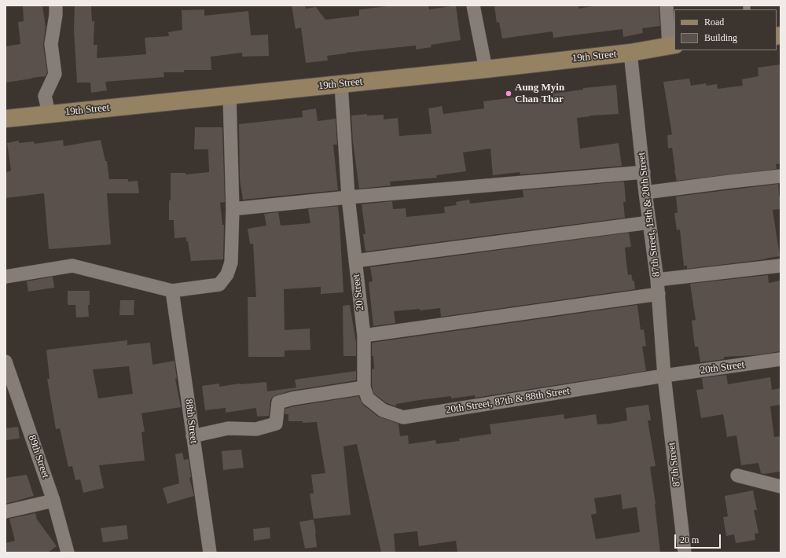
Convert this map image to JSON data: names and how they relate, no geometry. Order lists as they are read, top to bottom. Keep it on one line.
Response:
{"streets":{"street":["19th Street","87th Street, 19th & 20th Street","20 Street","20th Street","20th Street, 87th & 88th Street","88th Street","89th Street","87th Street"]},"crossings":[["19th Street","87th Street, 19th & 20th Street"],["19th Street","20 Street"],["87th Street, 19th & 20th Street","20th Street"],["87th Street, 19th & 20th Street","20th Street, 87th & 88th Street"],["87th Street, 19th & 20th Street","87th Street"],["20 Street","20th Street, 87th & 88th Street"],["20th Street","20th Street, 87th & 88th Street"],["20th Street","87th Street"],["20th Street, 87th & 88th Street","87th Street"]],"places":["Aung Myin Chan Thar"],"legend":["Road","Building"],"scale_bar":"20 m"}
